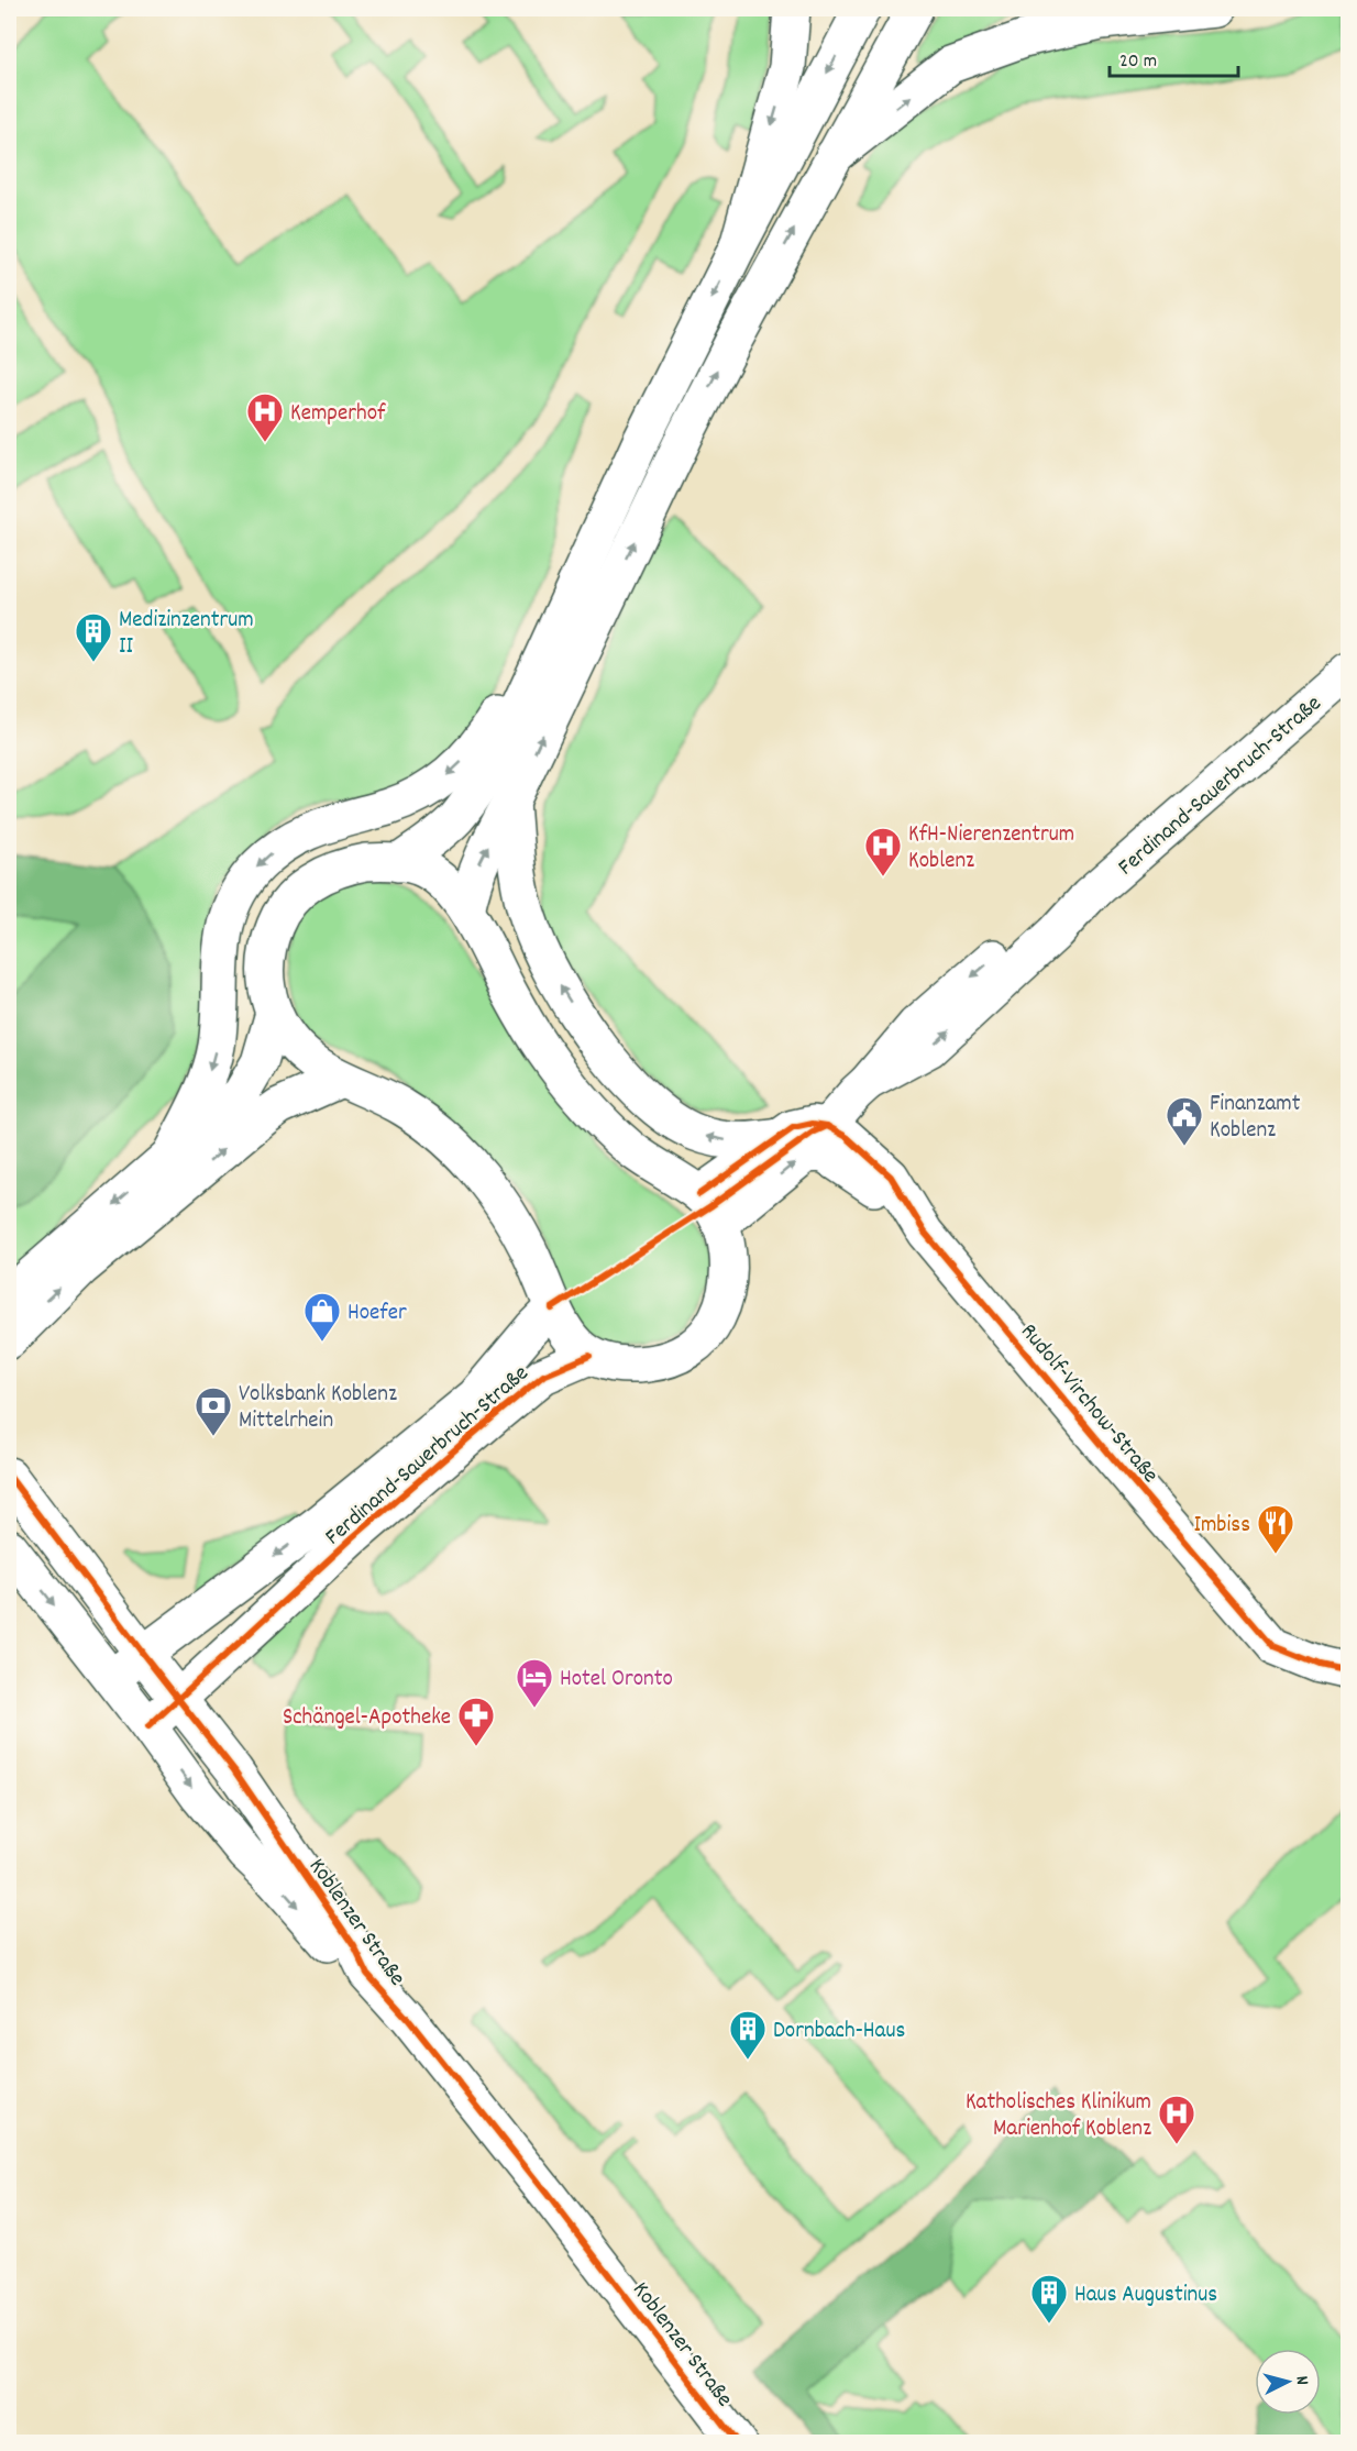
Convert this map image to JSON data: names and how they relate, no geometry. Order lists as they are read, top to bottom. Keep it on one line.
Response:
{"streets":{"main road":["Ferdinand-Sauerbruch-Straße","Rudolf-Virchow-Straße","Koblenzer Straße"]},"crossings":[["Ferdinand-Sauerbruch-Straße","Rudolf-Virchow-Straße"],["Ferdinand-Sauerbruch-Straße","Koblenzer Straße"]],"places":{"hospital":["Kemperhof","KfH-Nierenzentrum Koblenz","Katholisches Klinikum Marienhof Koblenz"],"building":["Medizinzentrum II","Dornbach-Haus","Haus Augustinus"],"public building":["Finanzamt Koblenz"],"shop":["Hoefer"],"bank":["Volksbank Koblenz Mittelrhein"],"restaurant":["Imbiss"],"hotel":["Hotel Oronto"],"pharmacy":["Schängel-Apotheke"]},"scale_bar":"20 m","north":"right"}
